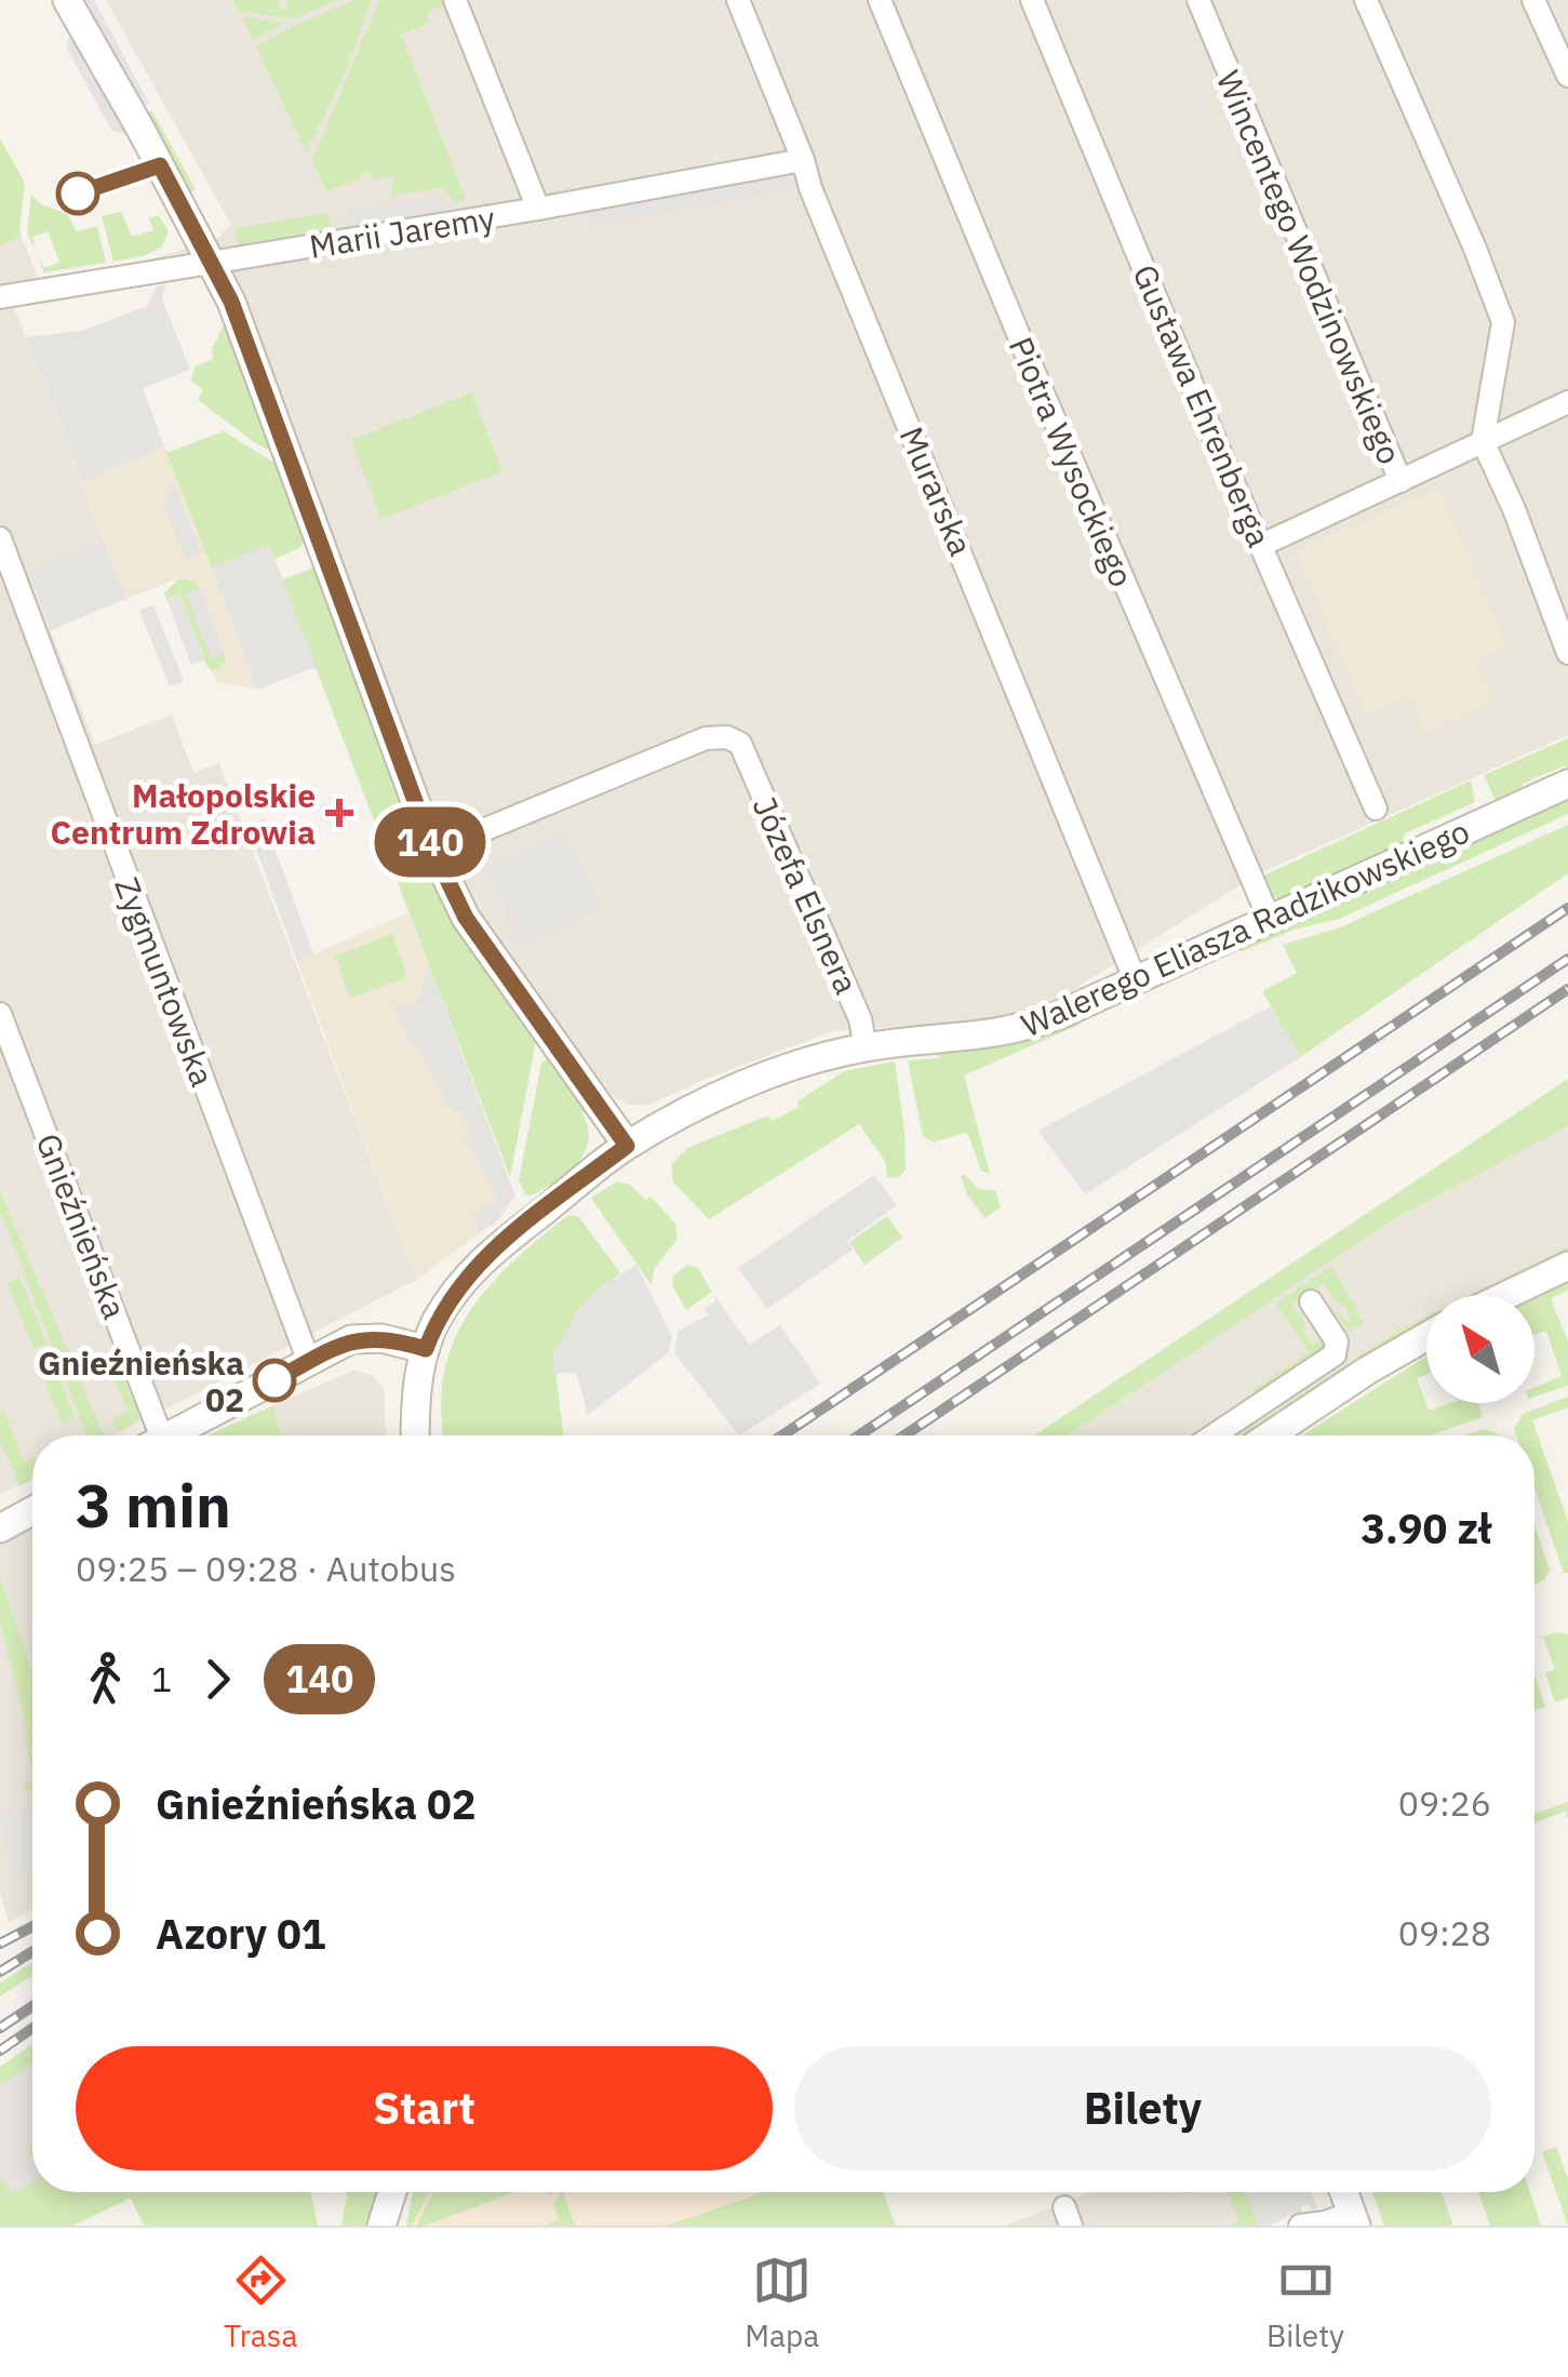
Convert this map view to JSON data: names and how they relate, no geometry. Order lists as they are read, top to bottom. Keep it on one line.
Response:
{"streets":{"street":["Marii Jaremy","Wincentego Wodzinowskiego","Gustawa Ehrenberga","Piotra Wysockiego","Murarska","Józefa Elsnera","Walerego Eliasza Radzikowskiego","Zygmuntowska","Gnieźnieńska"]},"crossings":[["Marii Jaremy","Murarska"],["Piotra Wysockiego","Walerego Eliasza Radzikowskiego"],["Murarska","Walerego Eliasza Radzikowskiego"],["Józefa Elsnera","Walerego Eliasza Radzikowskiego"]],"places":{"health":["Małopolskie Centrum Zdrowia"],"other":["Gnieźnieńska 02"]},"lines":["bus line 140"],"north":"top left","page":{"on_map":"140","heading":["3 min","09:25 – 09:28 · Autobus","3.90 zł"],"legs":["1","140"],"list":[{"name":"Gnieźnieńska 02","value":"09:26"},{"name":"Azory 01","value":"09:28"}],"buttons":["Start","Bilety"],"tabs":["Trasa","Mapa","Bilety"]}}
